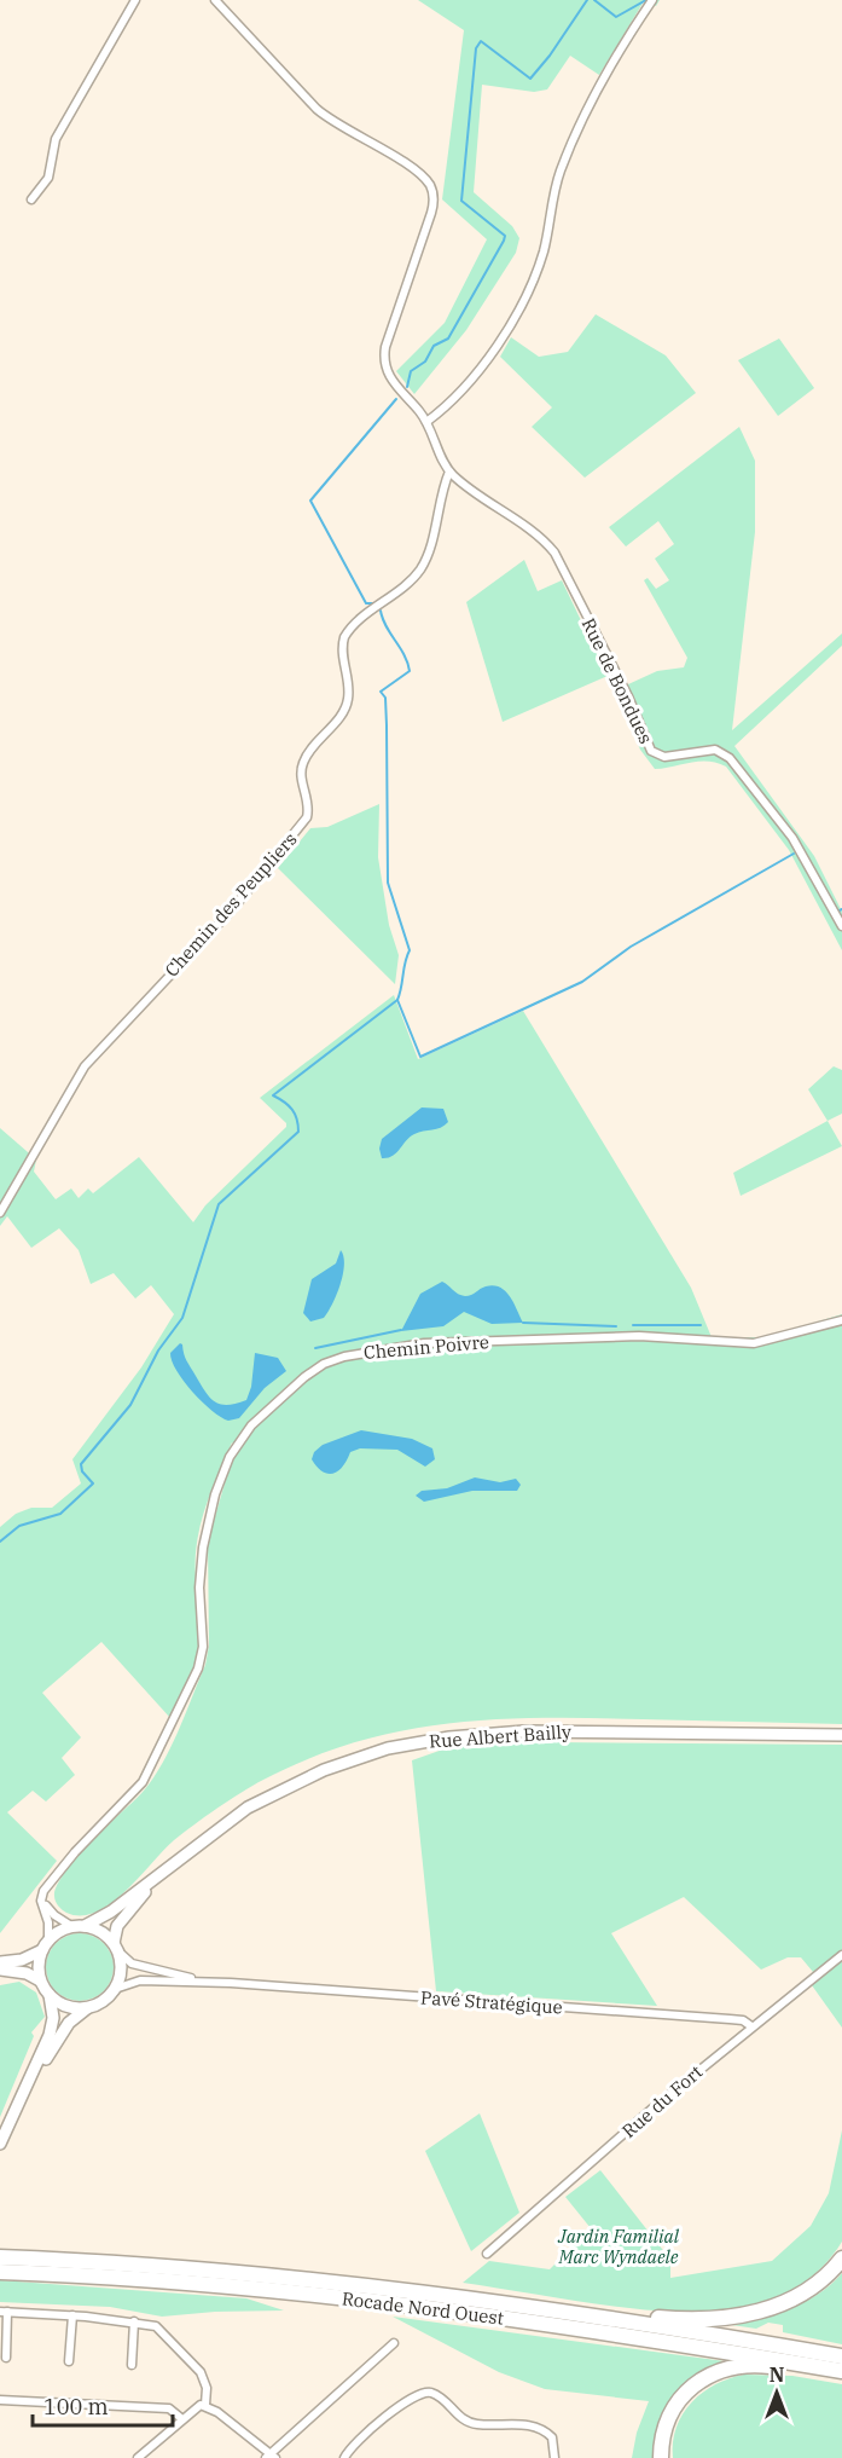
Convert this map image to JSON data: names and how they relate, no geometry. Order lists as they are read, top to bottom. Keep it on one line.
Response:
{"streets":{"highway":["Rocade Nord Ouest"],"main road":["Rue Albert Bailly"],"street":["Rue de Bondues","Chemin des Peupliers","Chemin Poivre","Pavé Stratégique","Rue du Fort"]},"crossings":[["Rue de Bondues","Chemin des Peupliers"],["Rue Albert Bailly","Pavé Stratégique"],["Pavé Stratégique","Rue du Fort"]],"parks":["Jardin Familial Marc Wyndaele"],"scale_bar":"100 m","north":"top"}
